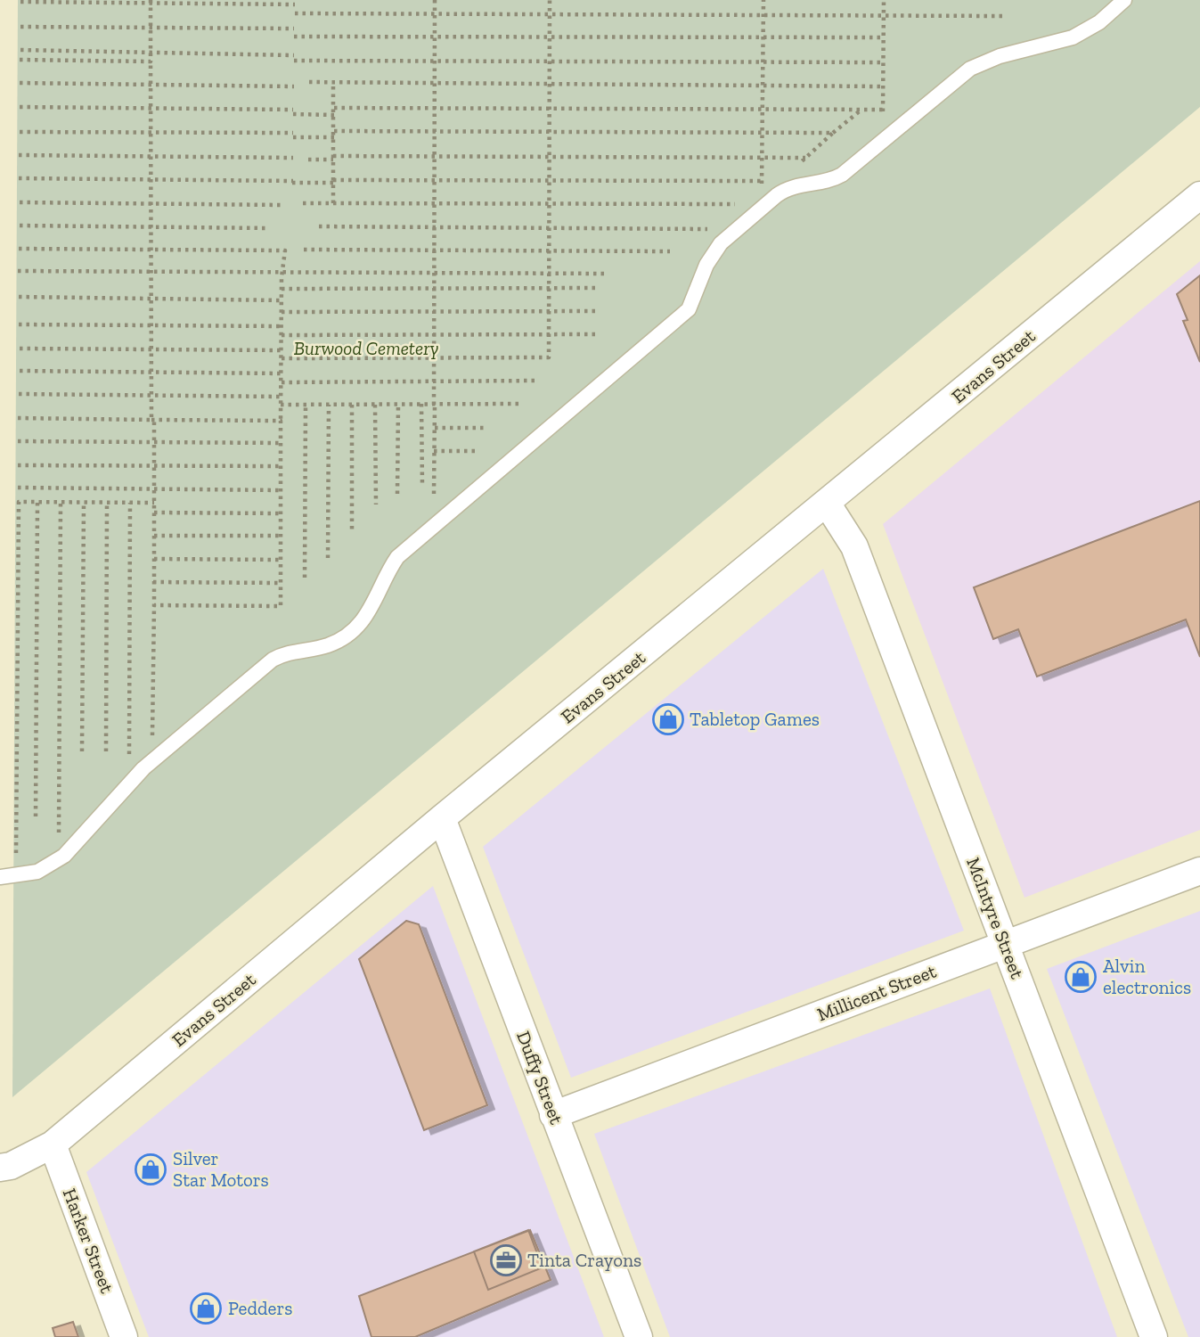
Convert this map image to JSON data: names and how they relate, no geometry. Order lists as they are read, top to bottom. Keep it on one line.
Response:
{"streets":{"street":["Evans Street","McIntyre Street","Millicent Street","Duffy Street","Harker Street"]},"crossings":[["Evans Street","McIntyre Street"],["Evans Street","Duffy Street"],["Evans Street","Harker Street"],["McIntyre Street","Millicent Street"],["Millicent Street","Duffy Street"]],"parks":["Burwood Cemetery"],"places":{"shop":["Tabletop Games","Alvin electronics","Silver Star Motors","Pedders"],"office":["Tinta Crayons"]}}
